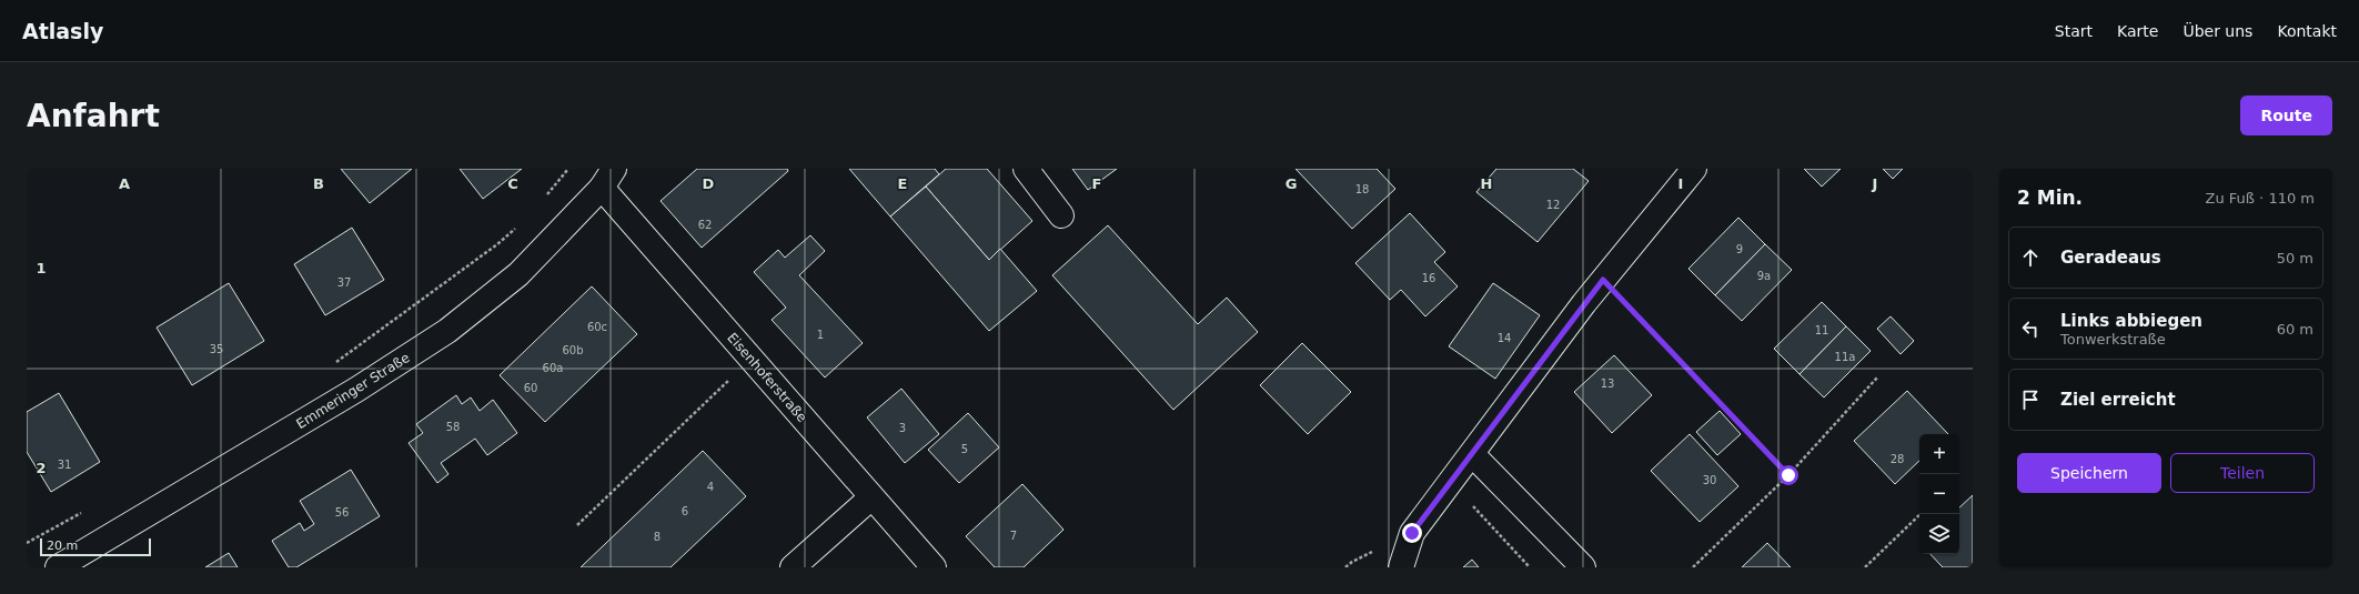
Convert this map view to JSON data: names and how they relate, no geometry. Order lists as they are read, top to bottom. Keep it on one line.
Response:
{"streets":{"street":["Eisenhoferstraße","Emmeringer Straße"]},"crossings":[["Eisenhoferstraße","Emmeringer Straße"]],"house_numbers":["18","12","62","9","9a","16","37","60c","11","1","14","35","60b","11a","60a","13","60","58","3","5","28","31","30","4","6","56","7","8"],"scale_bar":"20 m","page":{"header":"Atlasly","nav":["Start","Karte","Über uns","Kontakt"],"buttons":["Route",["Speichern","Teilen"]],"title":"Anfahrt","heading":["2 Min.","Zu Fuß · 110 m"],"list":[["Geradeaus","50 m"],["Links abbiegen","Tonwerkstraße","60 m"],"Ziel erreicht"],"map_buttons":["+","−"],"scale":"20 m"},"grid":{"columns":["A","B","C","D","E","F","G","H","I","J"],"rows":["1","2"]}}
